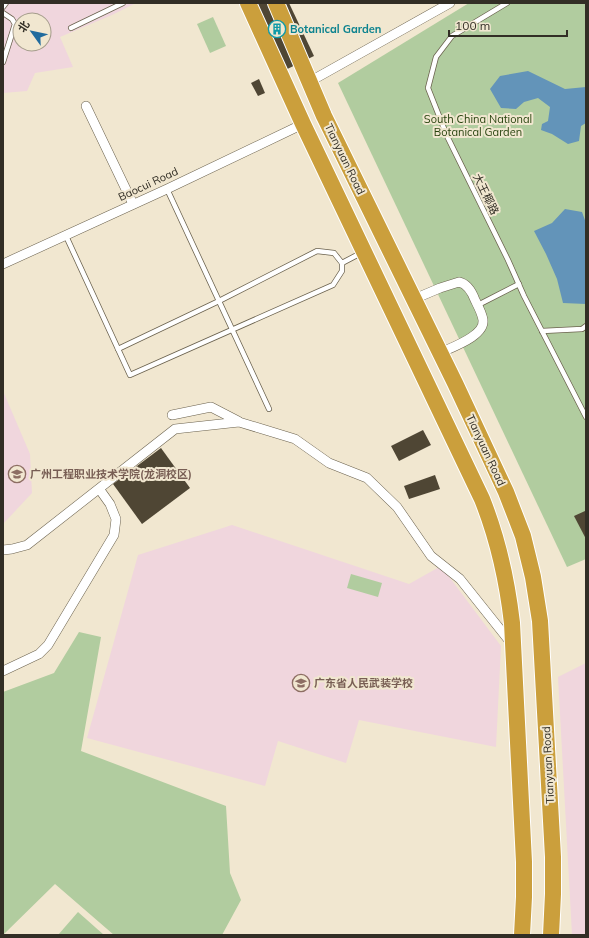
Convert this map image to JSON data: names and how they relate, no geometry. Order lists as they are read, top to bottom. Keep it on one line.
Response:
{"streets":{"highway":["Tianyuan Road"],"street":["Baocui Road"],"lane":["大王椰路"]},"crossings":[["Tianyuan Road","Baocui Road"]],"parks":["South China National Botanical Garden"],"places":{"building":["Botanical Garden"],"school or university":["广州工程职业技术学院(龙洞校区)","广东省人民武装学校"]},"scale_bar":"100 m","north":"top left"}
